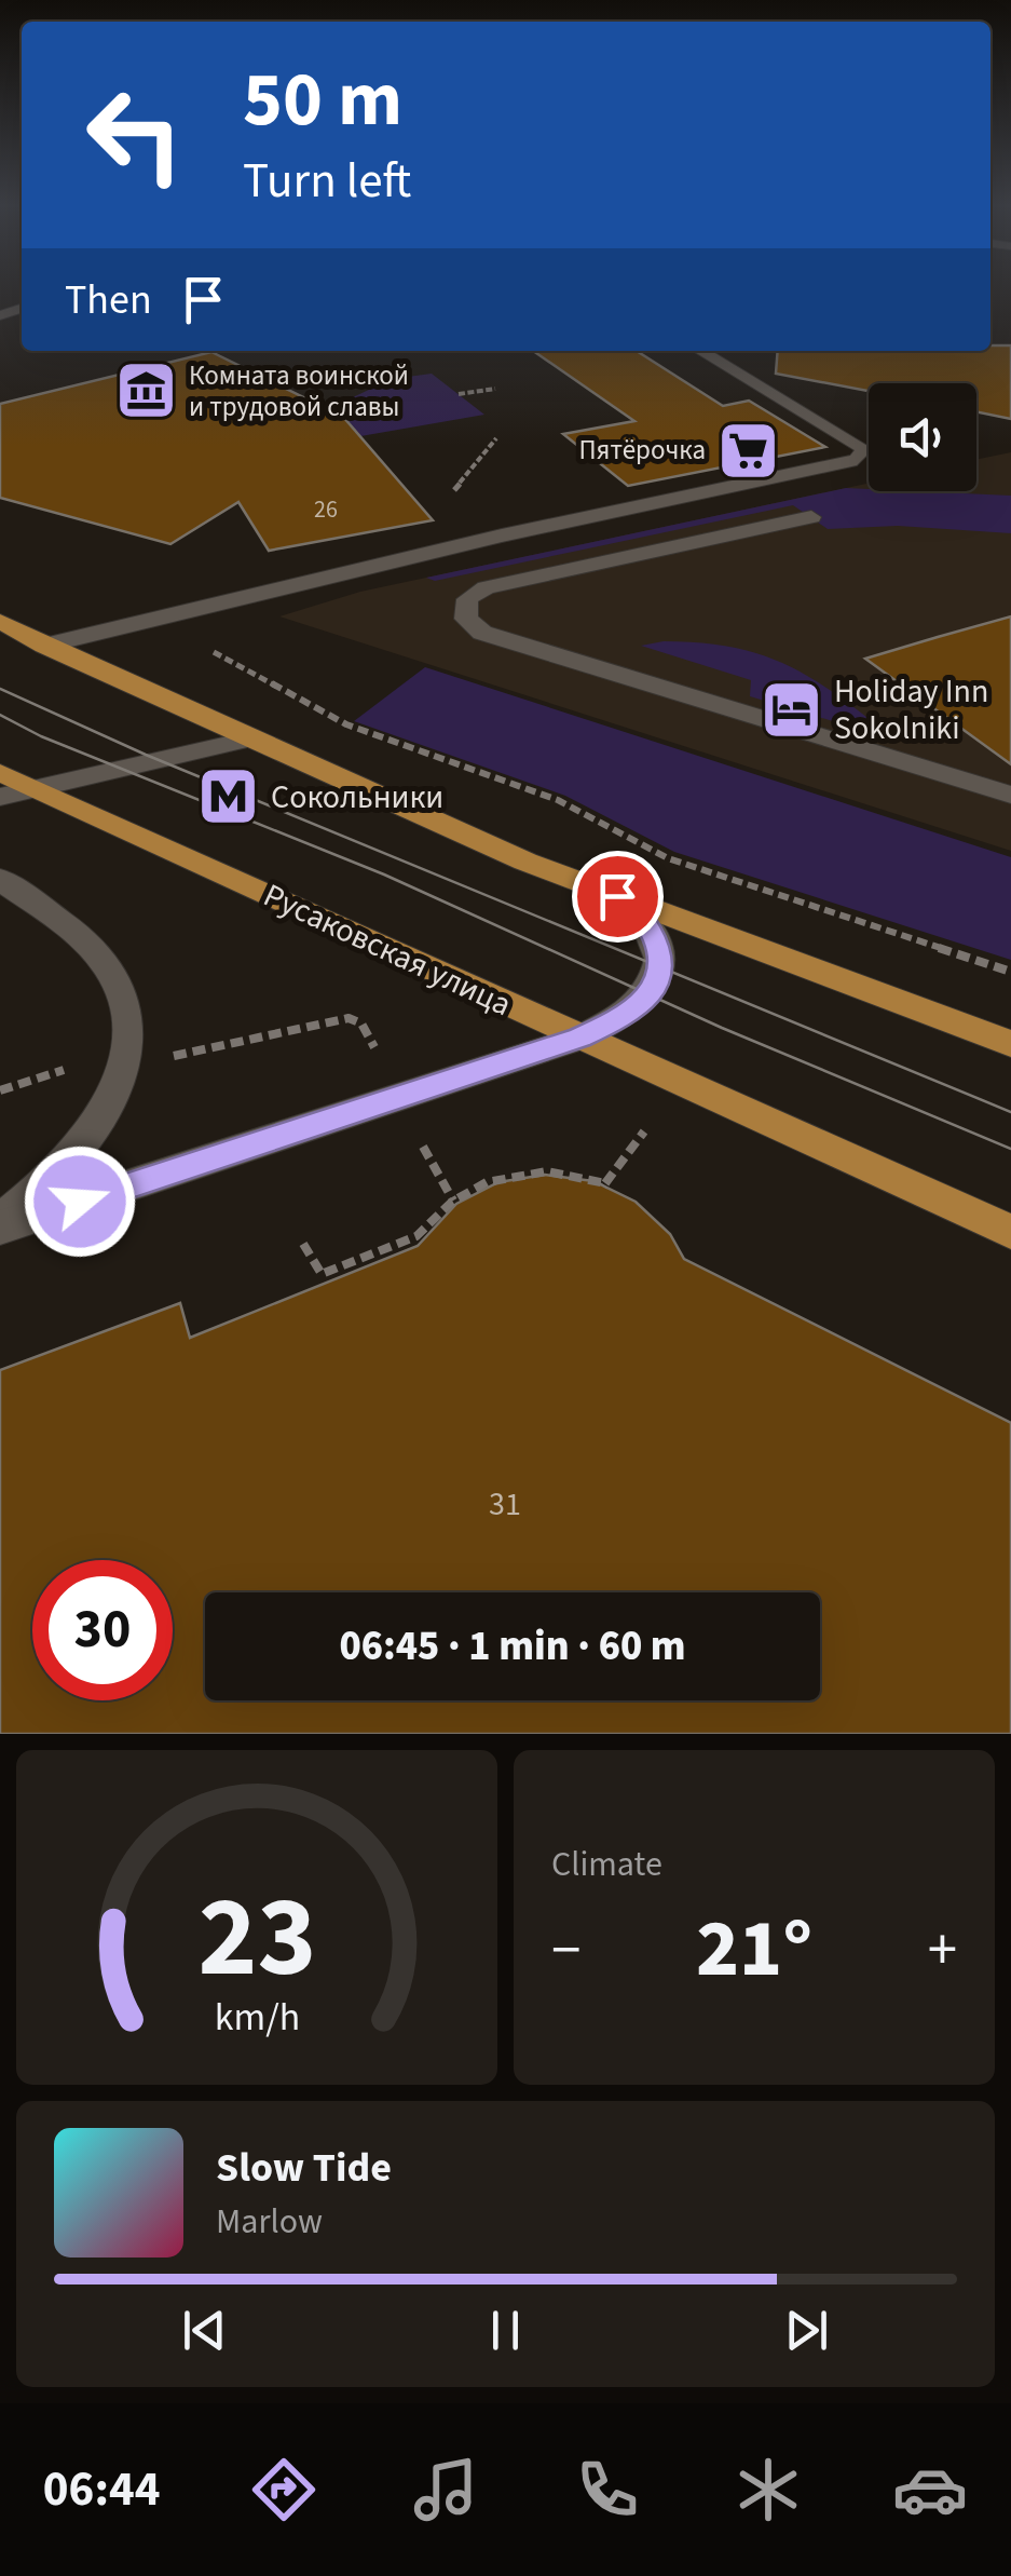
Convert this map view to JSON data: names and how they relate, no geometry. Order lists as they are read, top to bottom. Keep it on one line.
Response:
{"streets":{"main road":["Русаковская улица"]},"places":{"museum":["Комната воинской и трудовой славы"],"supermarket":["Пятёрочка"],"hotel":["Holiday Inn Sokolniki"],"metro station":["Сокольники"]},"house_numbers":["26","31"],"page":{"turn":["50 m","Turn left"],"then":"Then","limit":"30","trip":"06:45 · 1 min · 60 m","tile":"Climate","heat":["−","21°","+"],"song":["Slow Tide","Marlow"],"tabs":"06:44","gauge":["23","km/h"]}}
